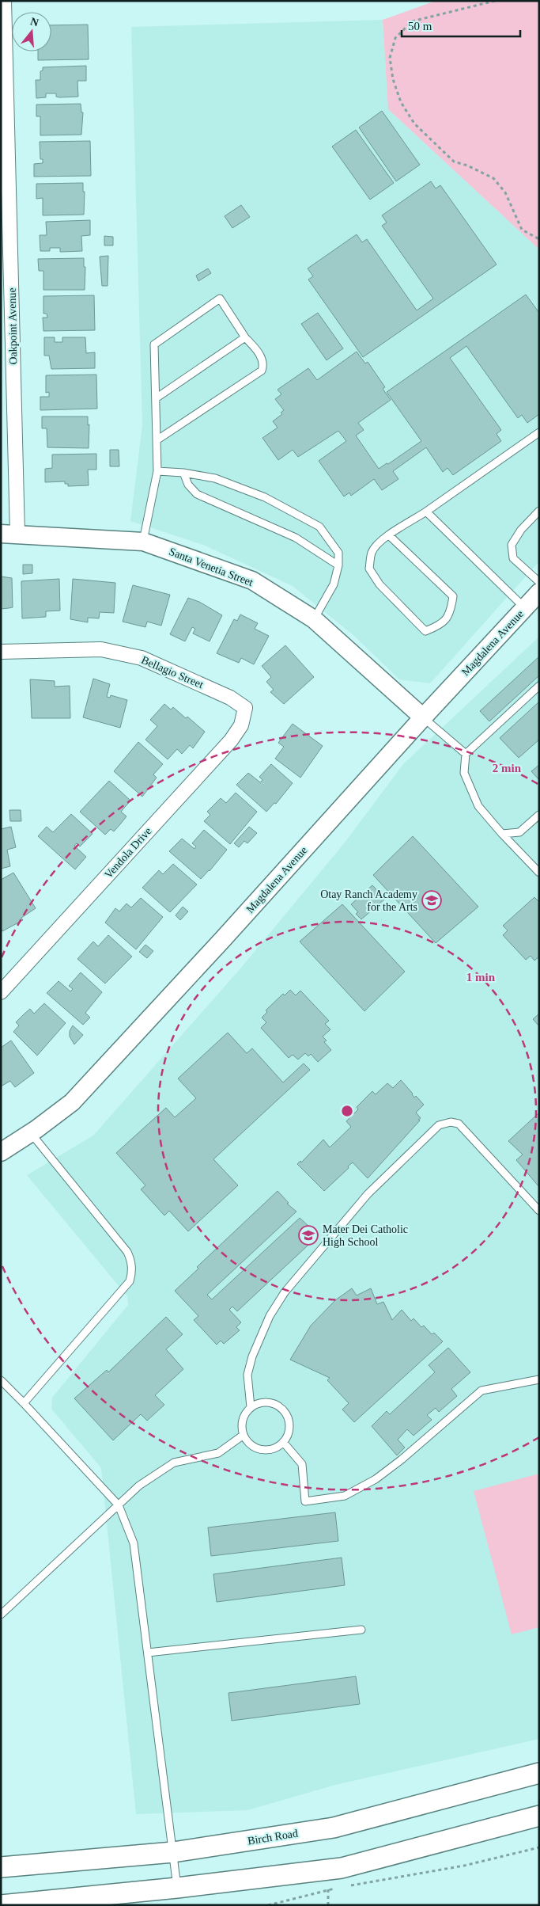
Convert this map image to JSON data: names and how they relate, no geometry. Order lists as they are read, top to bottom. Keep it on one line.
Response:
{"streets":{"main road":["Birch Road"],"street":["Oakpoint Avenue","Santa Venetia Street","Magdalena Avenue","Bellagio Street","Vendola Drive"]},"crossings":[["Oakpoint Avenue","Santa Venetia Street"],["Santa Venetia Street","Magdalena Avenue"],["Bellagio Street","Vendola Drive"]],"places":{"school or university":["Otay Ranch Academy for the Arts","Mater Dei Catholic High School"]},"scale_bar":"50 m","north":"top","rings":["2 min","1 min"]}
